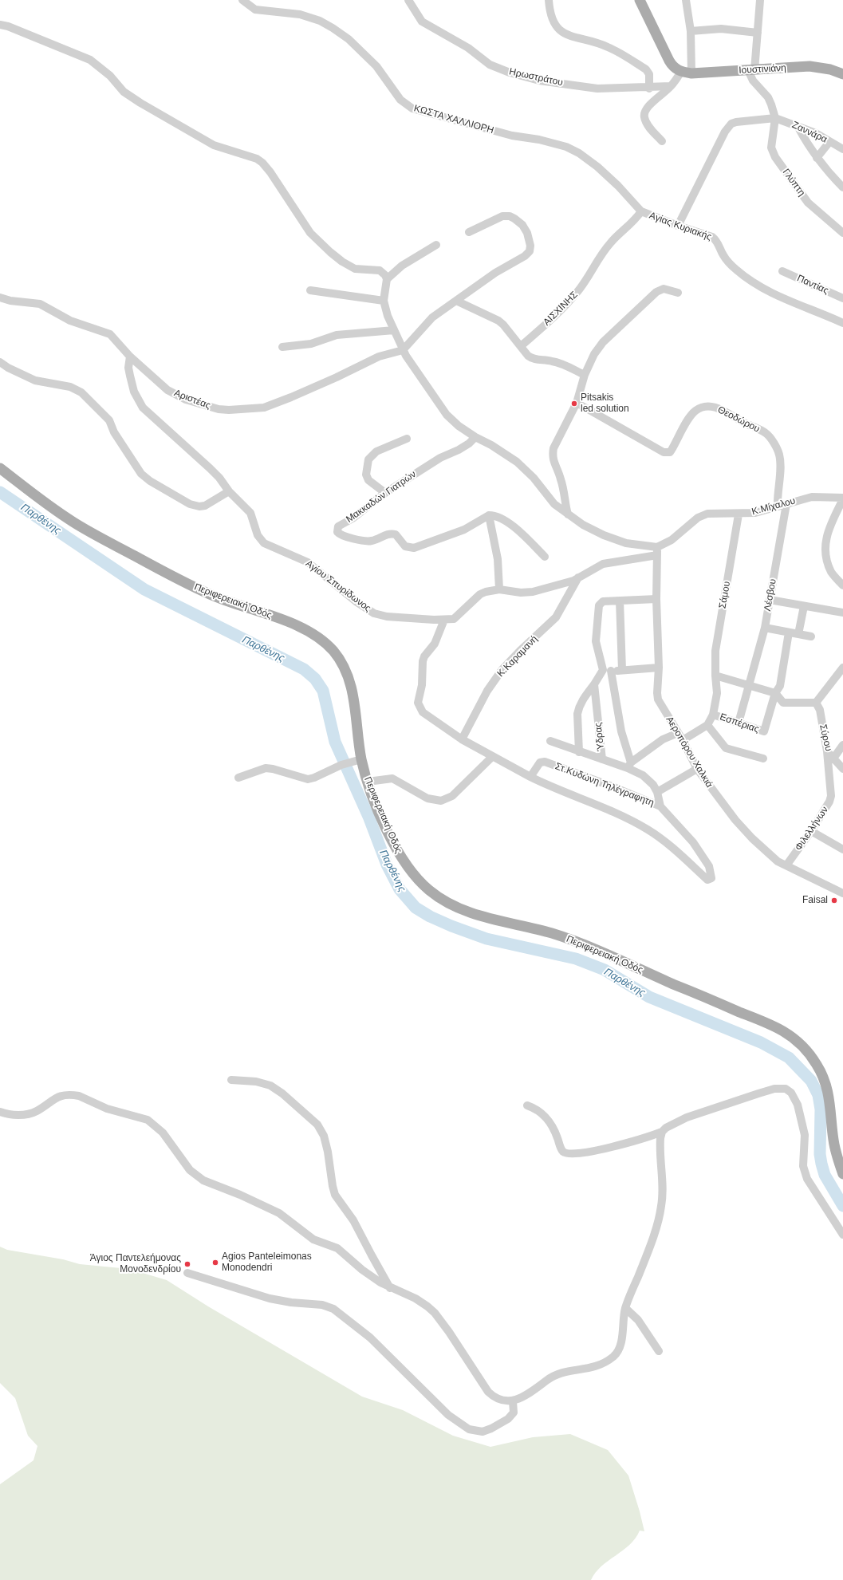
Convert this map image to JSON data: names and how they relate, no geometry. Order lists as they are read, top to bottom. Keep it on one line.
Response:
{"streets":{"main road":["Ιουστινιάνη","Περιφερειακή Οδός"],"street":["Ηρωστράτου","ΚΩΣΤΑ ΧΑΛΛΙΟΡΗ","Ζαννάρα","Γλύπτη","Αγίας Κυριακής","Παντίας","ΑΙΣΧΙΝΗΣ","Αριστέας","Θεοδώρου","Μακκαδών Γιατρών","Κ.Μίχαλου","Αγίου Σπυρίδωνος","Σάμου","Λέσβου","Κ.Καραμανή","Εσπέριας","Ύδρας","Σύρου","Αεροπόρου Χαλκιά","Στ.Κυδώνη Τηλέγραφητη","Φιλελλήνων"]},"crossings":[["ΚΩΣΤΑ ΧΑΛΛΙΟΡΗ","Αγίας Κυριακής"],["ΚΩΣΤΑ ΧΑΛΛΙΟΡΗ","ΑΙΣΧΙΝΗΣ"],["Ζαννάρα","Γλύπτη"],["Αγίας Κυριακής","ΑΙΣΧΙΝΗΣ"],["Αριστέας","Αγίου Σπυρίδωνος"],["Θεοδώρου","Κ.Μίχαλου"],["Κ.Μίχαλου","Σάμου"],["Κ.Μίχαλου","Λέσβου"],["Κ.Μίχαλου","Αεροπόρου Χαλκιά"],["Αγίου Σπυρίδωνος","Κ.Καραμανή"],["Αγίου Σπυρίδωνος","Αεροπόρου Χαλκιά"],["Σάμου","Εσπέριας"],["Λέσβου","Εσπέριας"],["Ύδρας","Στ.Κυδώνη Τηλέγραφητη"],["Σύρου","Φιλελλήνων"],["Αεροπόρου Χαλκιά","Φιλελλήνων"]],"water":["Παρθένης"],"places":["Pitsakis led solution","Faisal","Agios Panteleimonas Monodendri","Άγιος Παντελεήμονας Μονοδενδρίου"]}
